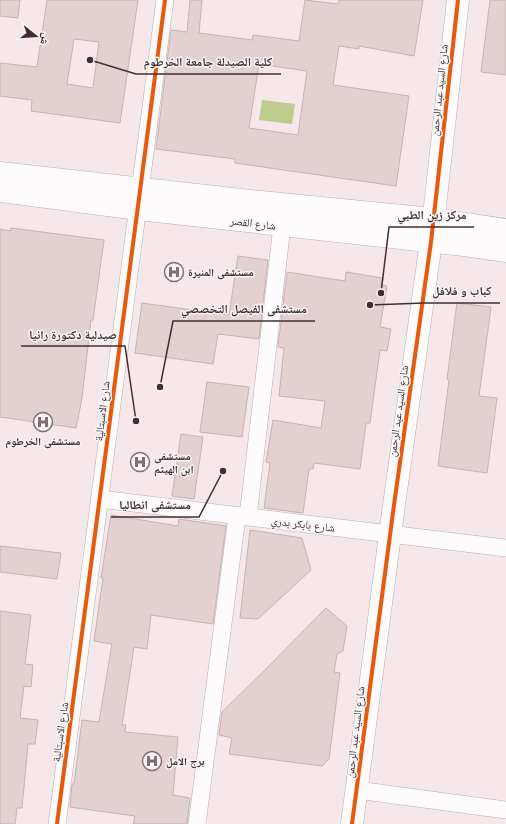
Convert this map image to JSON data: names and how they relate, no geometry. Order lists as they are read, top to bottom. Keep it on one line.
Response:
{"streets":{"main road":["شارع السيد عبد الرحمن","شارع القصر"],"street":["شارع الاسبتالية","شارع بابكر بدري"]},"crossings":[["شارع السيد عبد الرحمن","شارع القصر"],["شارع السيد عبد الرحمن","شارع بابكر بدري"],["شارع القصر","شارع الاسبتالية"],["شارع الاسبتالية","شارع بابكر بدري"]],"places":{"other":["كلية الصيدلة جامعة الخرطوم","مركز زين الطبي","كباب و فلافل","مستشفى الفيصل التخصصي","صيدلية دكتورة رانيا","مستشفى انطاليا"],"hospital":["مستشفى المنيرة","مستشفى الخرطوم","مستشفى ابن الهيثم","برج الامل"]},"north":"right"}
